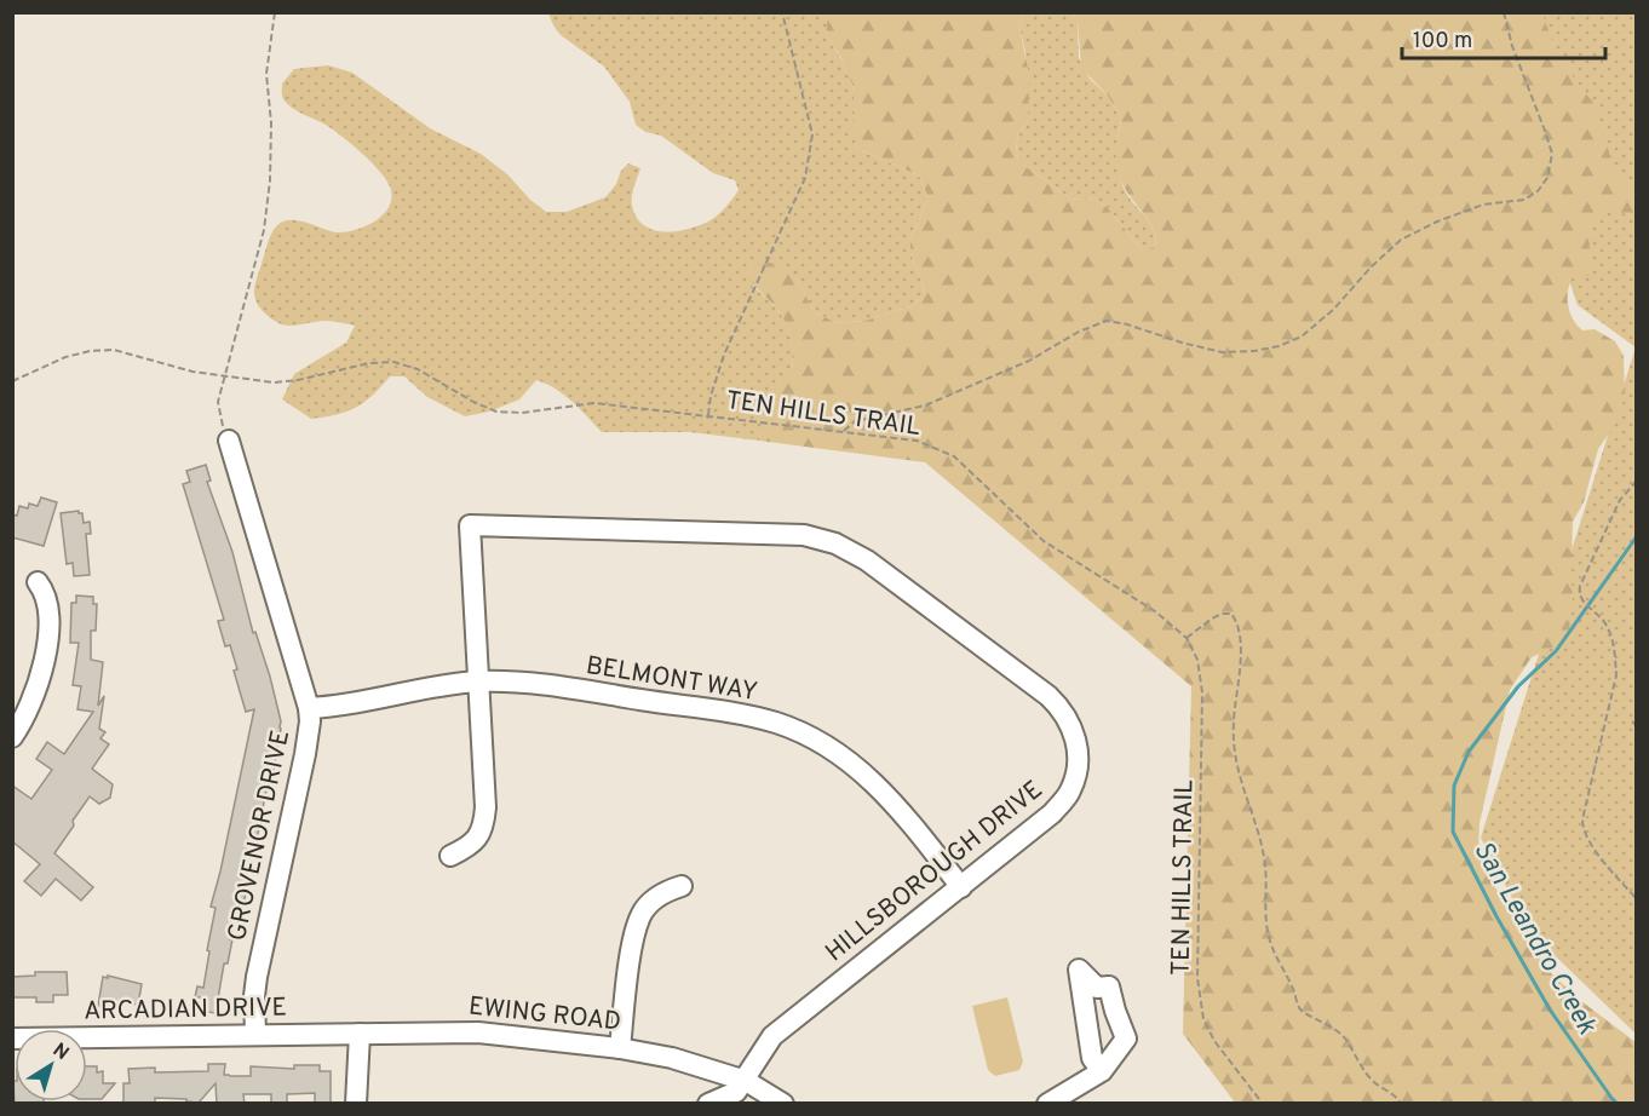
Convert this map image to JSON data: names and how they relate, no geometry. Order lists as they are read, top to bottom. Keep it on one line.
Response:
{"streets":{"street":["BELMONT WAY","GROVENOR DRIVE","HILLSBOROUGH DRIVE","ARCADIAN DRIVE","EWING ROAD"],"path":["TEN HILLS TRAIL"]},"crossings":[["BELMONT WAY","GROVENOR DRIVE"],["BELMONT WAY","HILLSBOROUGH DRIVE"],["GROVENOR DRIVE","ARCADIAN DRIVE"],["HILLSBOROUGH DRIVE","EWING ROAD"],["ARCADIAN DRIVE","EWING ROAD"]],"water":["San Leandro Creek"],"scale_bar":"100 m","north":"top right"}
